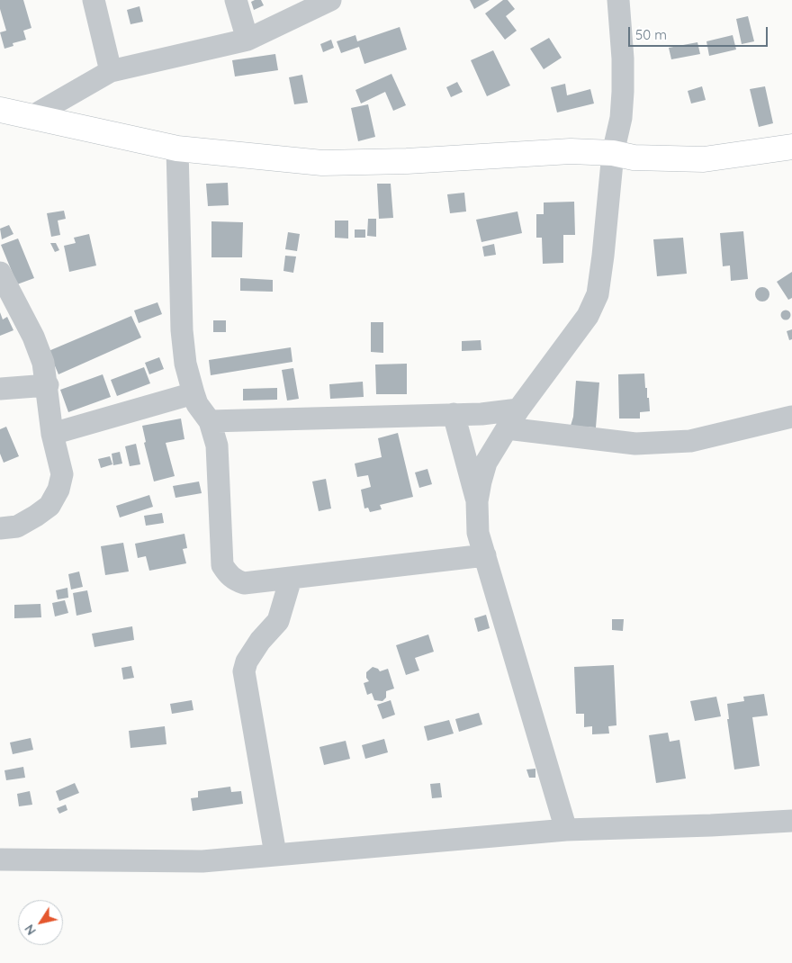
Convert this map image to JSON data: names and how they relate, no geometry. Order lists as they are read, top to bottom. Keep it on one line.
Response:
{"scale_bar":"50 m","north":"bottom left"}
